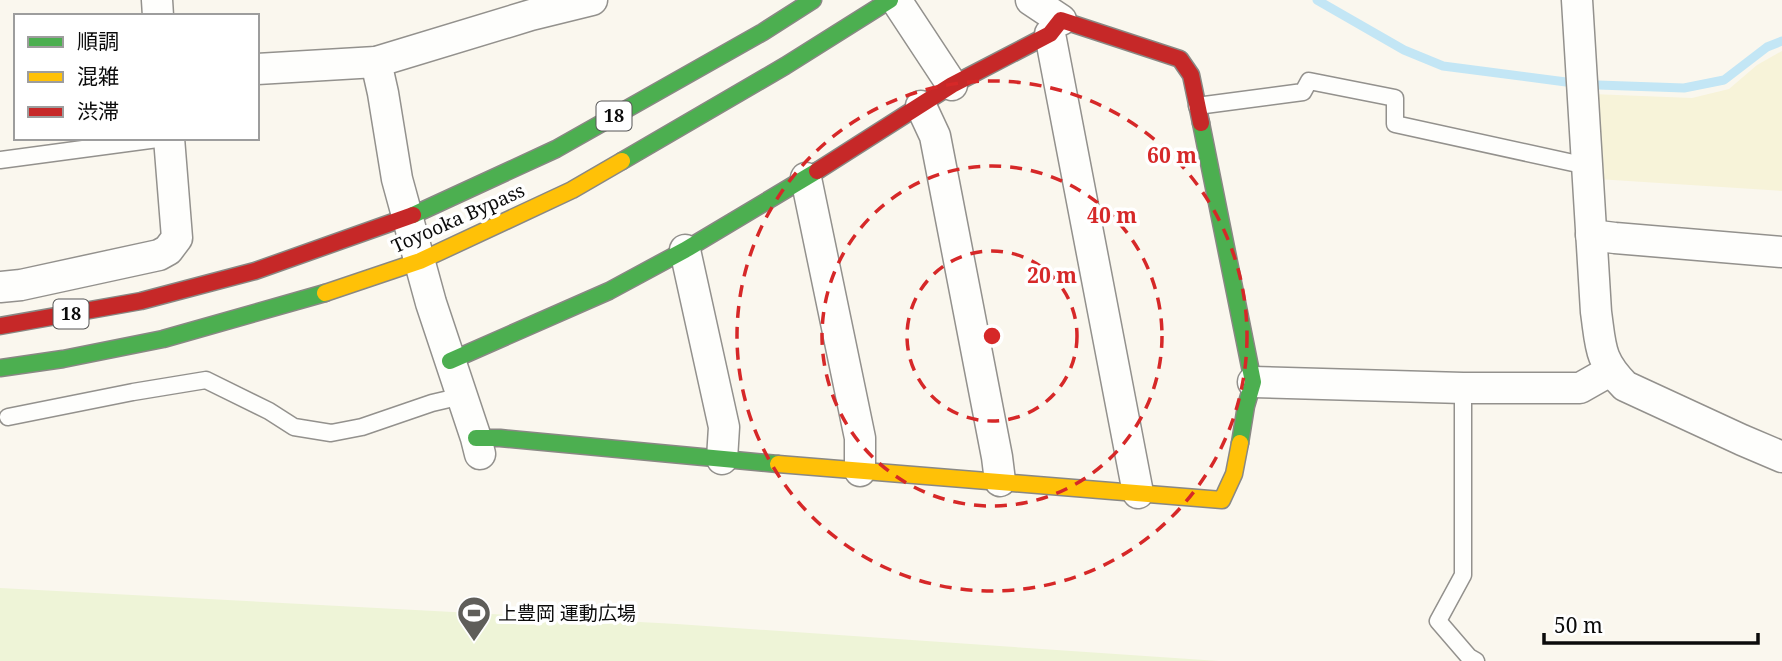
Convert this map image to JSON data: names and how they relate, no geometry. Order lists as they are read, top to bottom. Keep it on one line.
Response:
{"streets":{"main road":["18","Toyooka Bypass"]},"places":{"sports":["上豊岡 運動広場"]},"legend":["順調","混雑","渋滞"],"scale_bar":"50 m","rings":["60 m","40 m","20 m"]}
